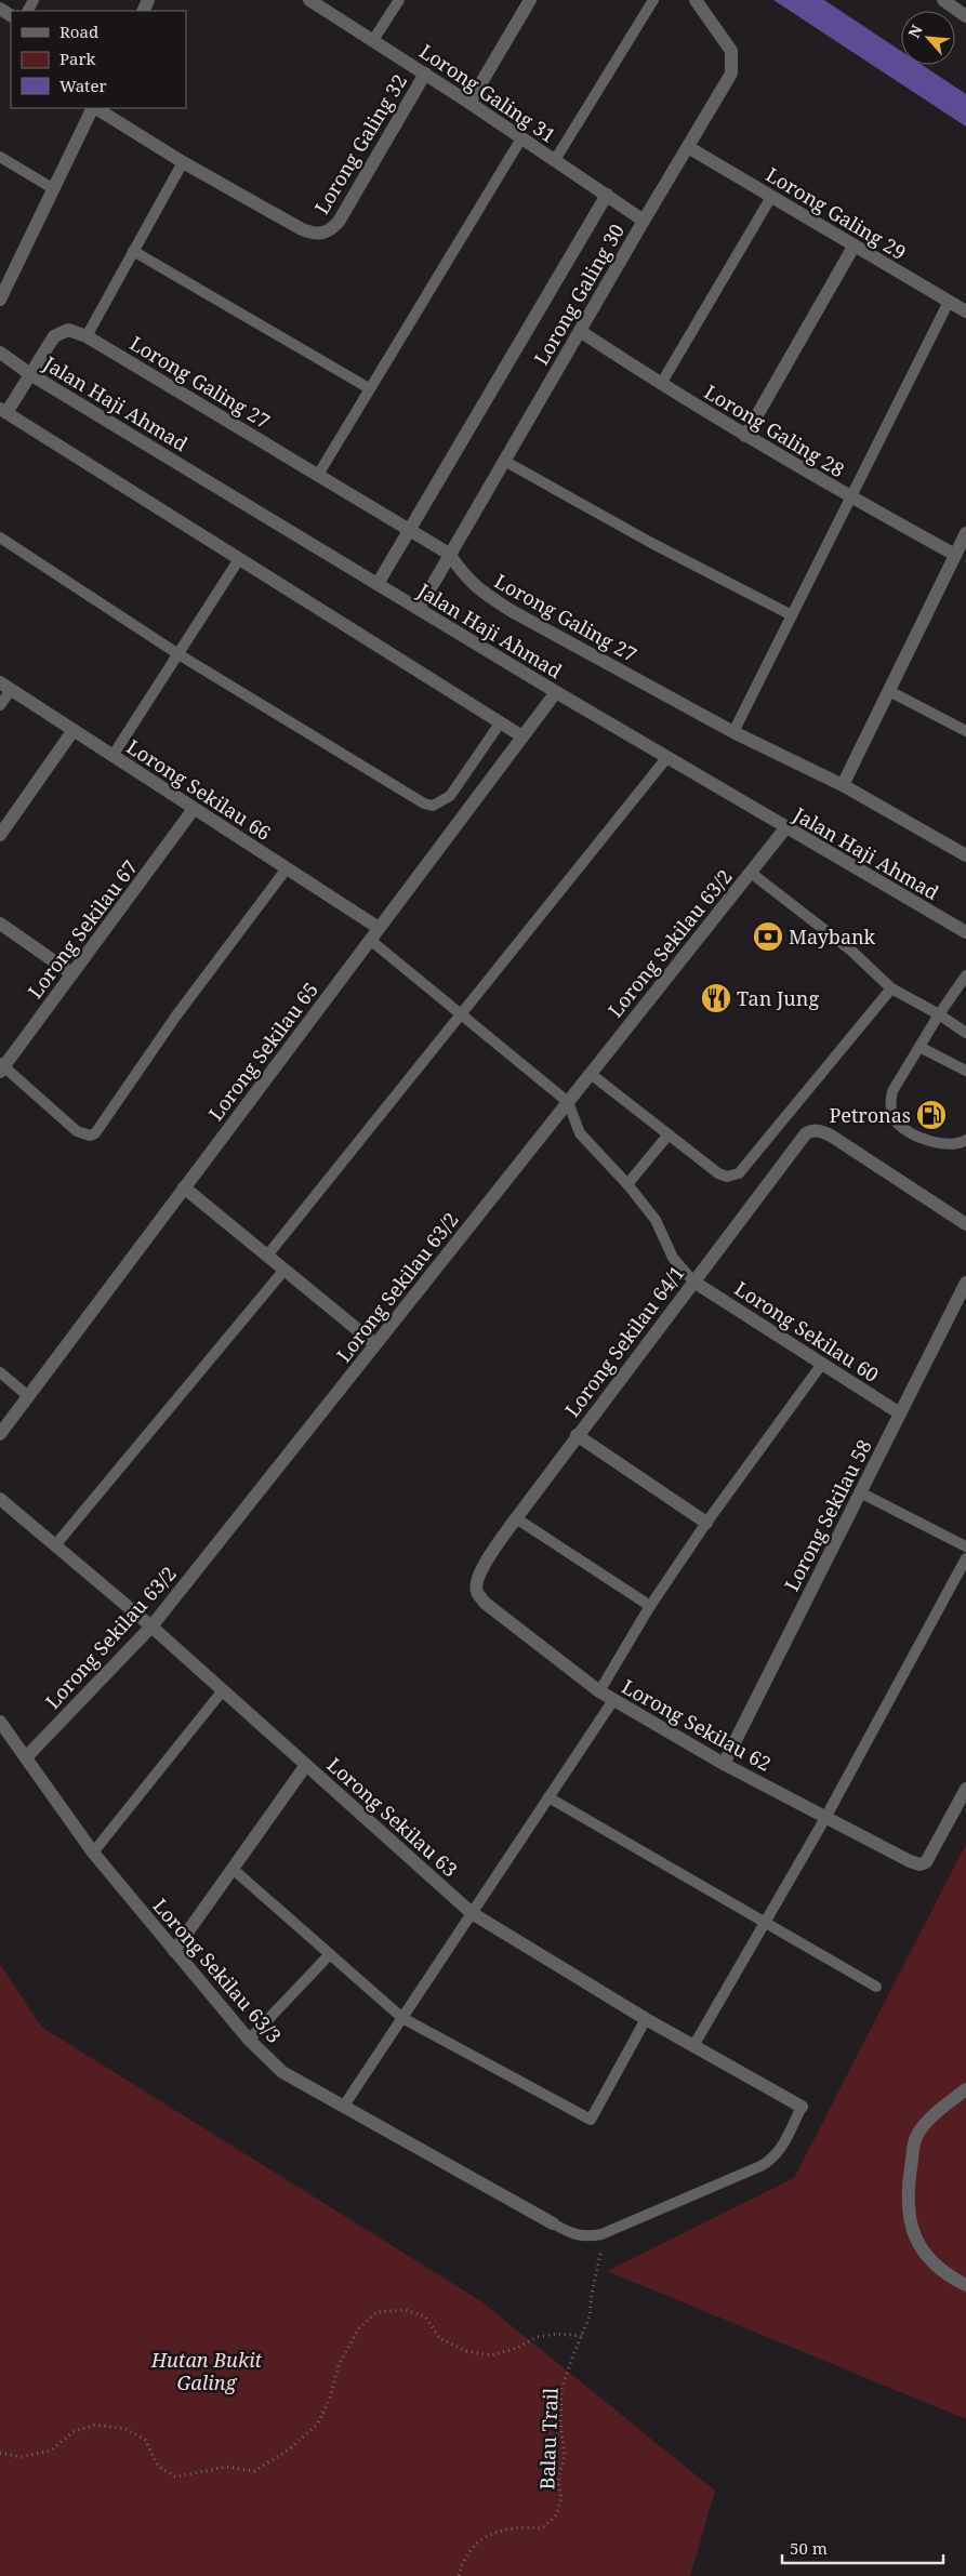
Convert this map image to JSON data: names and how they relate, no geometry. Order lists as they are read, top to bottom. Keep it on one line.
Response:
{"streets":{"street":["Lorong Galing 31","Lorong Galing 32","Lorong Galing 29","Lorong Galing 30","Lorong Galing 27","Jalan Haji Ahmad","Lorong Galing 28","Lorong Sekilau 66","Lorong Sekilau 67","Lorong Sekilau 63/2","Lorong Sekilau 65","Lorong Sekilau 60","Lorong Sekilau 64/1","Lorong Sekilau 58","Lorong Sekilau 62","Lorong Sekilau 63","Lorong Sekilau 63/3"],"path":["Balau Trail"]},"crossings":[["Lorong Galing 31","Lorong Galing 32"],["Lorong Galing 31","Lorong Galing 30"],["Lorong Galing 29","Lorong Galing 30"],["Lorong Galing 30","Lorong Galing 27"],["Lorong Galing 30","Jalan Haji Ahmad"],["Lorong Galing 30","Lorong Galing 28"],["Lorong Galing 27","Jalan Haji Ahmad"],["Jalan Haji Ahmad","Lorong Sekilau 63/2"],["Jalan Haji Ahmad","Lorong Sekilau 65"],["Lorong Sekilau 66","Lorong Sekilau 67"],["Lorong Sekilau 66","Lorong Sekilau 65"],["Lorong Sekilau 63/2","Lorong Sekilau 63"],["Lorong Sekilau 63/2","Lorong Sekilau 63/3"],["Lorong Sekilau 60","Lorong Sekilau 64/1"],["Lorong Sekilau 60","Lorong Sekilau 58"],["Lorong Sekilau 64/1","Lorong Sekilau 62"],["Lorong Sekilau 58","Lorong Sekilau 62"]],"parks":["Hutan Bukit Galing"],"places":{"bank":["Maybank"],"restaurant":["Tan Jung"],"fuel station":["Petronas"]},"legend":["Road","Park","Water"],"scale_bar":"50 m","north":"top left"}
